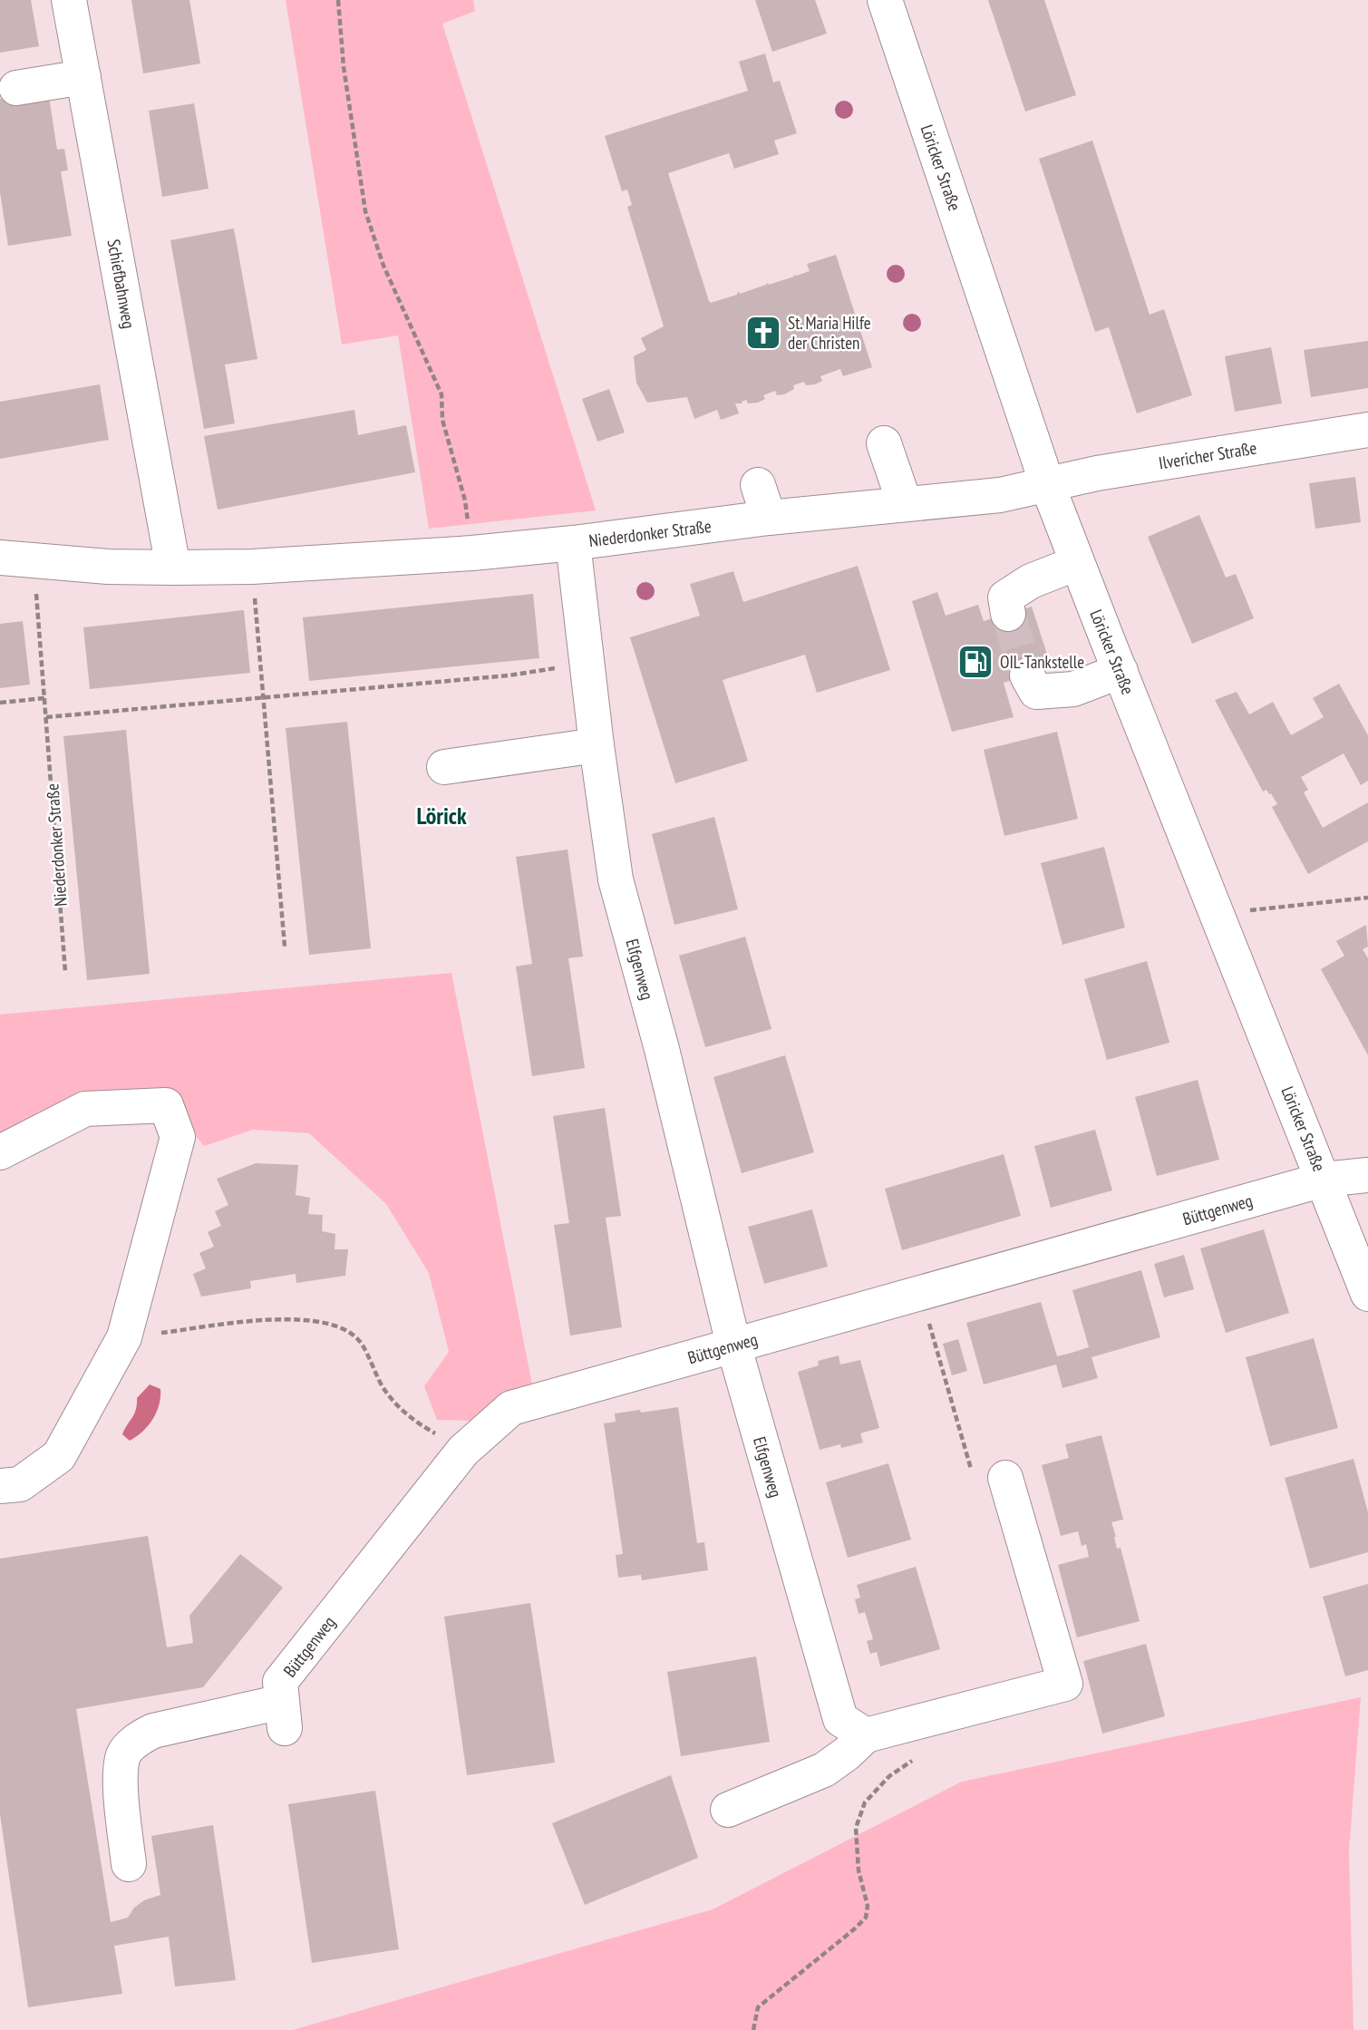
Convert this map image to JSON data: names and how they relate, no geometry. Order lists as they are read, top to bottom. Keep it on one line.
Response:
{"streets":{"street":["Löricker Straße","Schiefbahnweg","Ilvericher Straße","Niederdonker Straße","Elfgenweg","Büttgenweg"]},"crossings":[["Löricker Straße","Ilvericher Straße"],["Löricker Straße","Niederdonker Straße"],["Löricker Straße","Büttgenweg"],["Schiefbahnweg","Niederdonker Straße"],["Ilvericher Straße","Niederdonker Straße"],["Niederdonker Straße","Elfgenweg"],["Elfgenweg","Büttgenweg"]],"districts":["Lörick"],"places":{"church":["St. Maria Hilfe der Christen"],"fuel station":["OIL-Tankstelle"]}}
